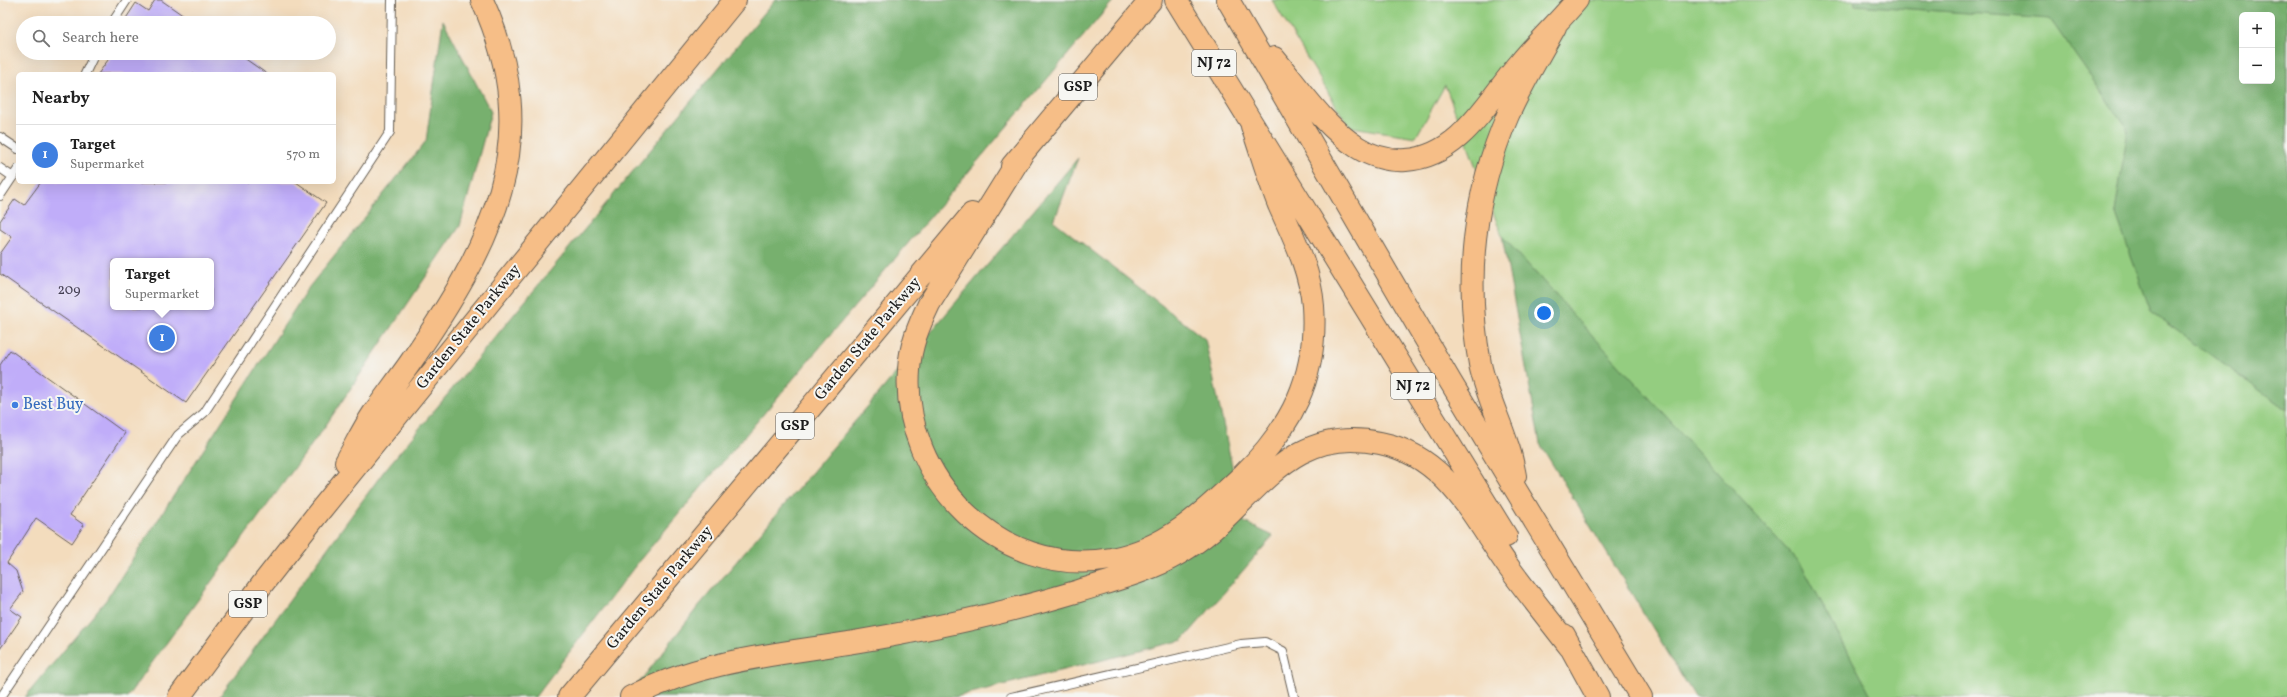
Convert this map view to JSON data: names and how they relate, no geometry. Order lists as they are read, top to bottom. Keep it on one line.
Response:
{"streets":{"highway":["NJ 72","GSP","Garden State Parkway"]},"places":["Best Buy"],"house_numbers":["209"],"page":{"map_buttons":["+","−"],"search":"Search here","heading":"Nearby","list":[{"mark":"1","name":"Target","note":"Supermarket","value":"570 m"}],"popup":["Target","Supermarket"],"pins":"1"}}
